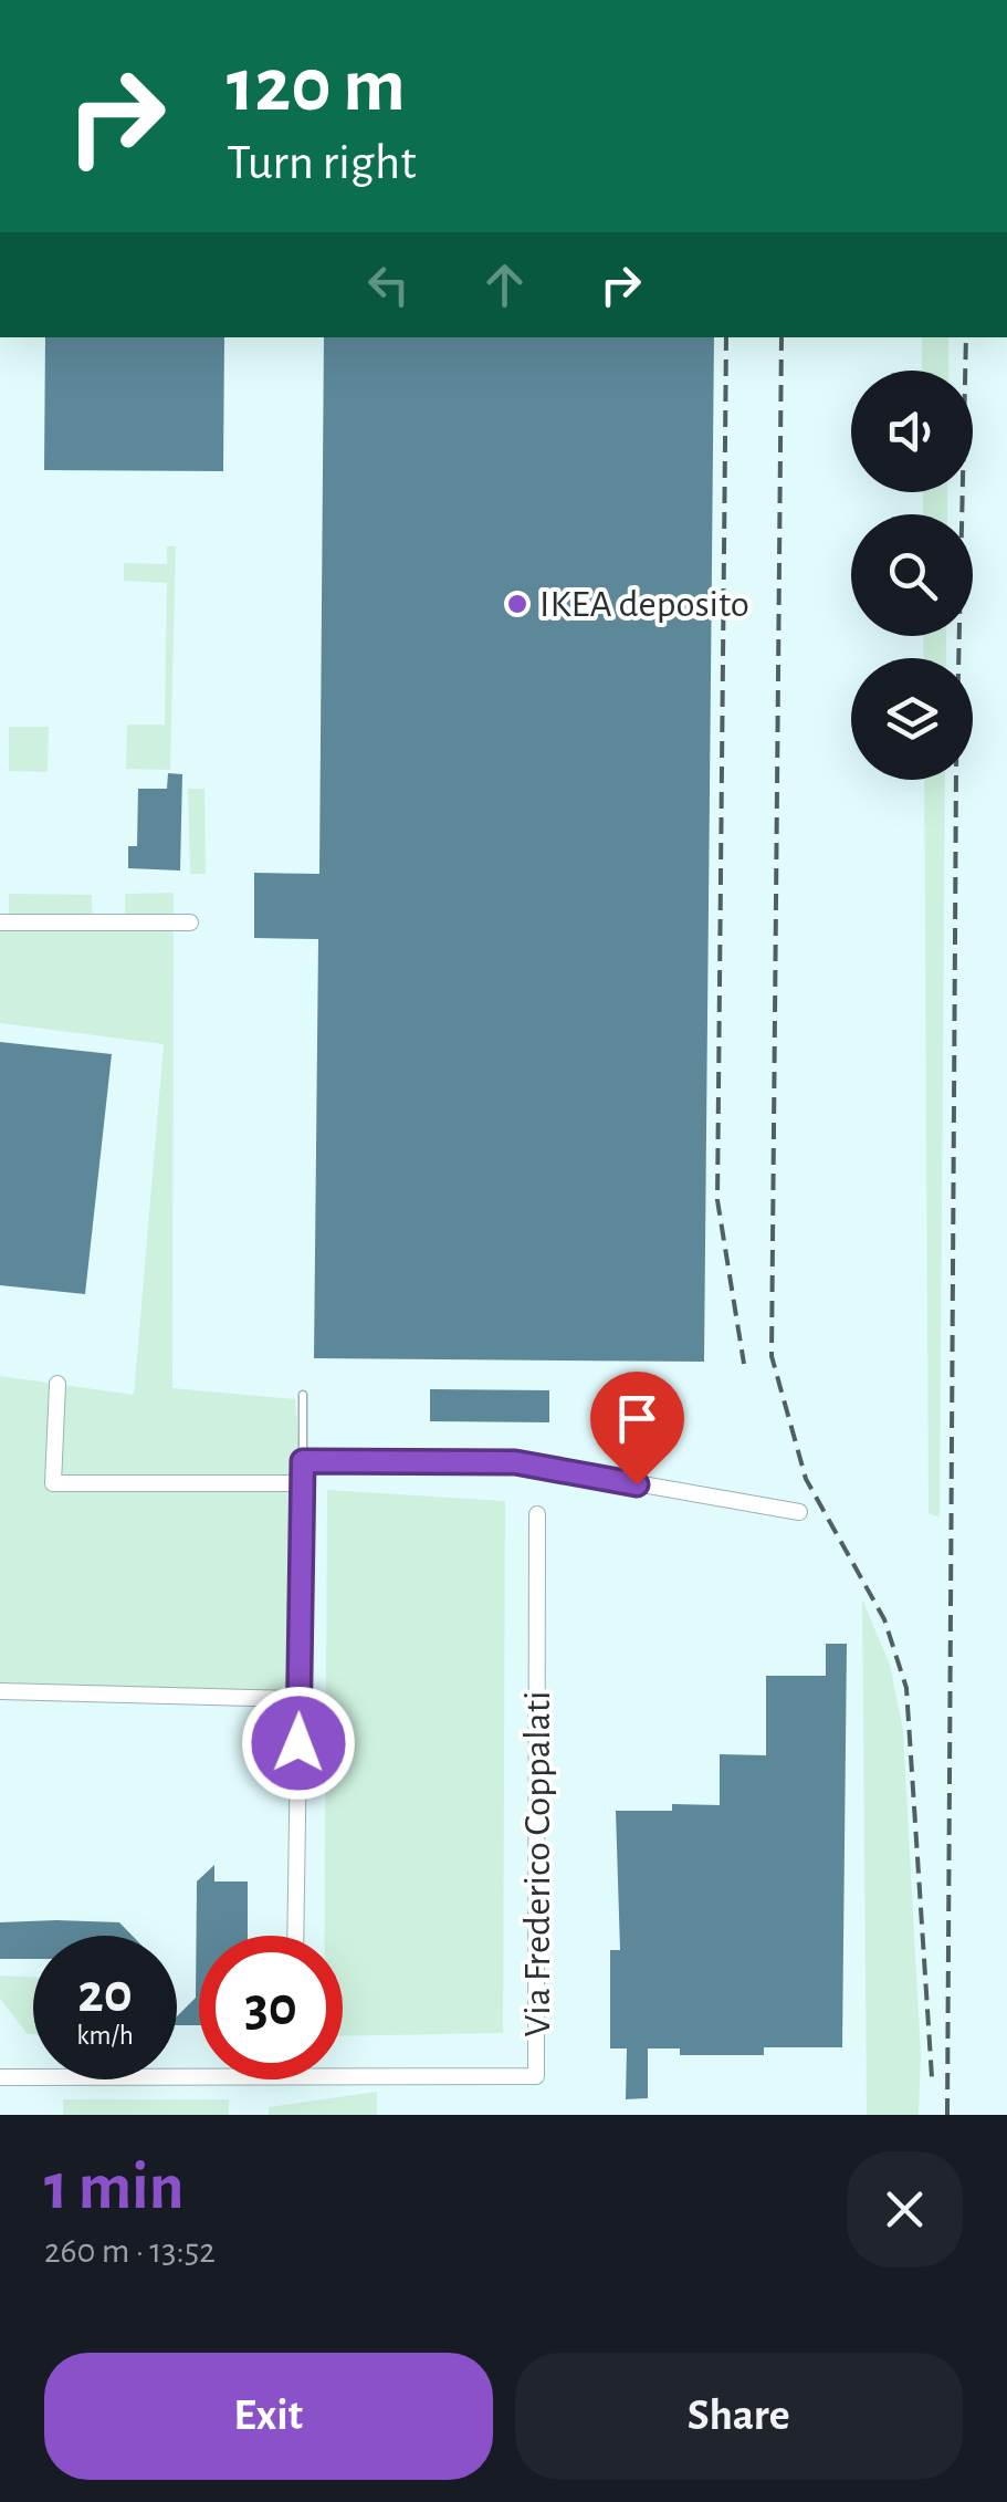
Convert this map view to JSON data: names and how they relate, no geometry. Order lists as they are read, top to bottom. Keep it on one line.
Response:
{"streets":{"street":["Via Frederico Coppalati"]},"places":["IKEA deposito"],"page":{"turn":["120 m","Turn right"],"speed":"20 km/h","limit":"30","heading":["1 min","260 m · 13:52"],"buttons":["Exit","Share"]}}
